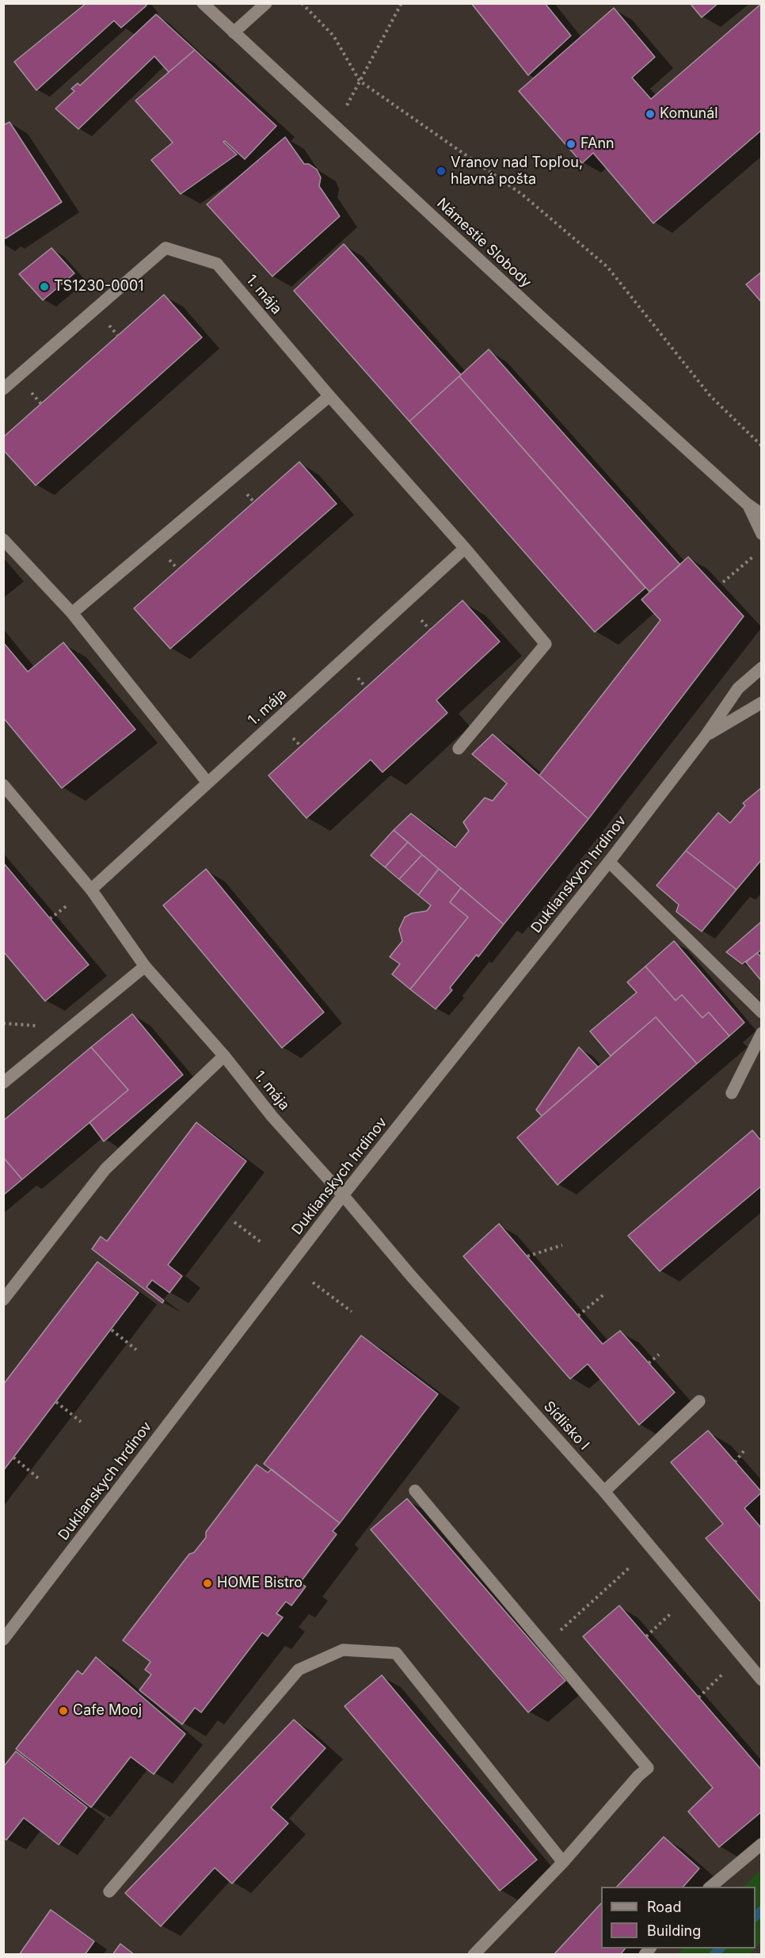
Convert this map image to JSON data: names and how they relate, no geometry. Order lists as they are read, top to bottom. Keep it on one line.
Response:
{"streets":{"street":["Námestie Slobody","1. mája","Duklianskych hrdinov","Sídlisko I"]},"crossings":[["1. mája","Duklianskych hrdinov"],["1. mája","Sídlisko I"],["Duklianskych hrdinov","Sídlisko I"]],"places":["Komunál","FAnn","Vranov nad Topľou, hlavná pošta","TS1230-0001","HOME Bistro","Cafe Mooj"],"legend":["Road","Building"]}
